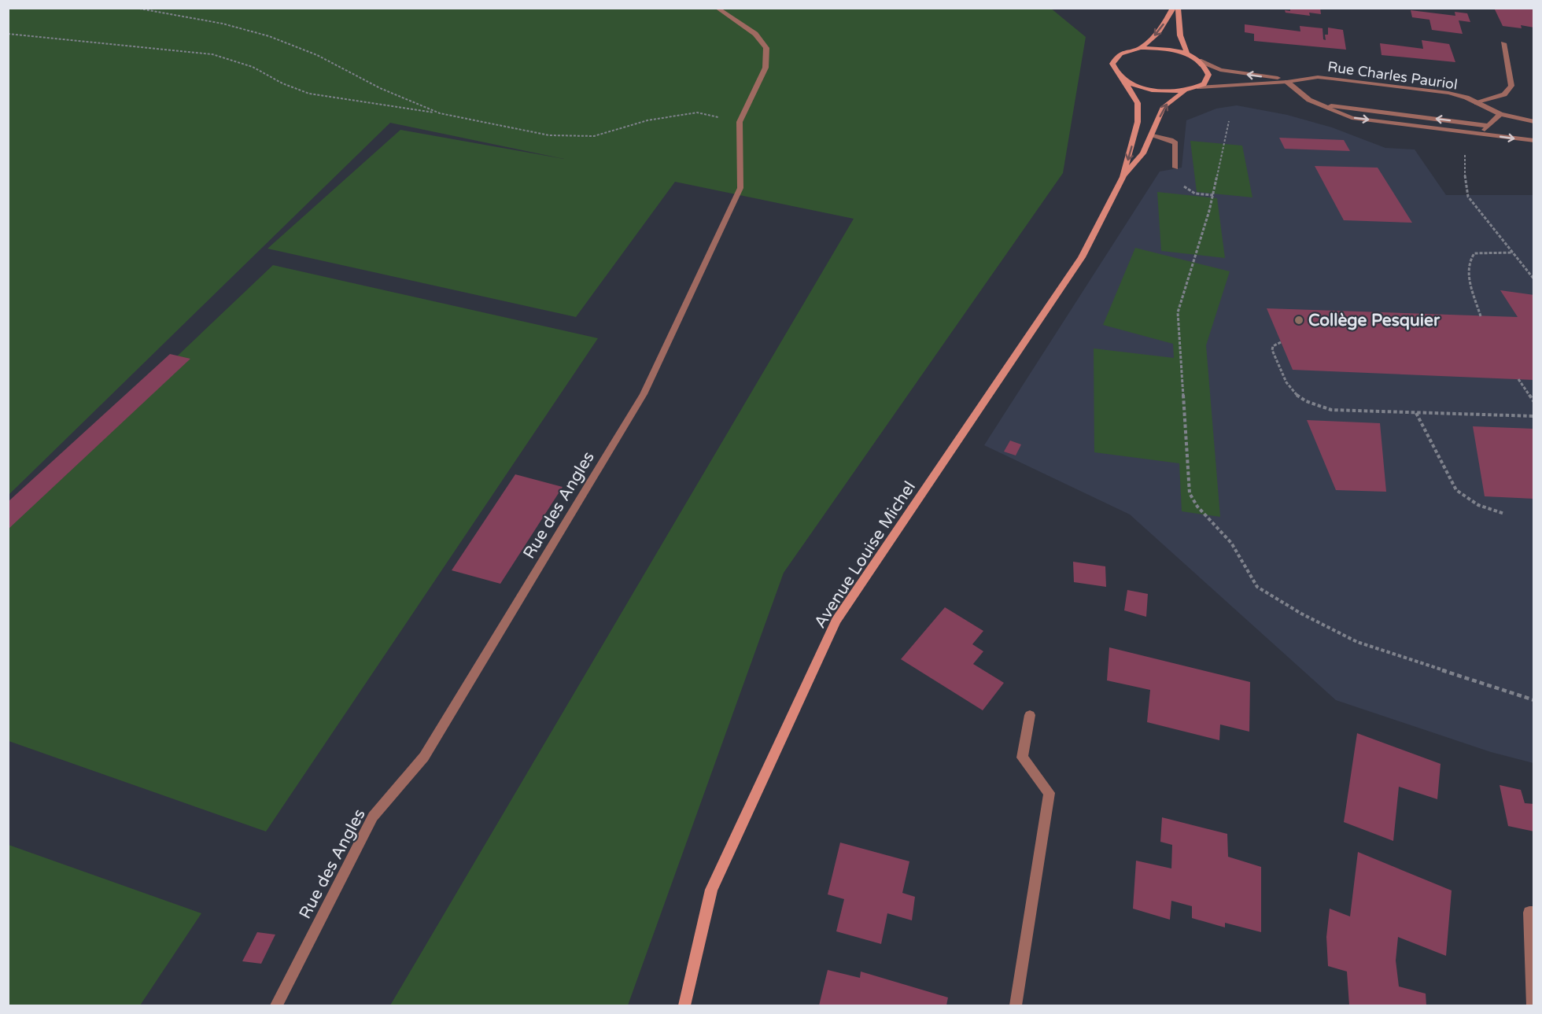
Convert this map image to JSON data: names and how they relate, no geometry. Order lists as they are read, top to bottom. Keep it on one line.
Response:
{"streets":{"street":["Rue Charles Pauriol","Rue des Angles","Avenue Louise Michel"]},"places":["Collège Pesquier"]}
